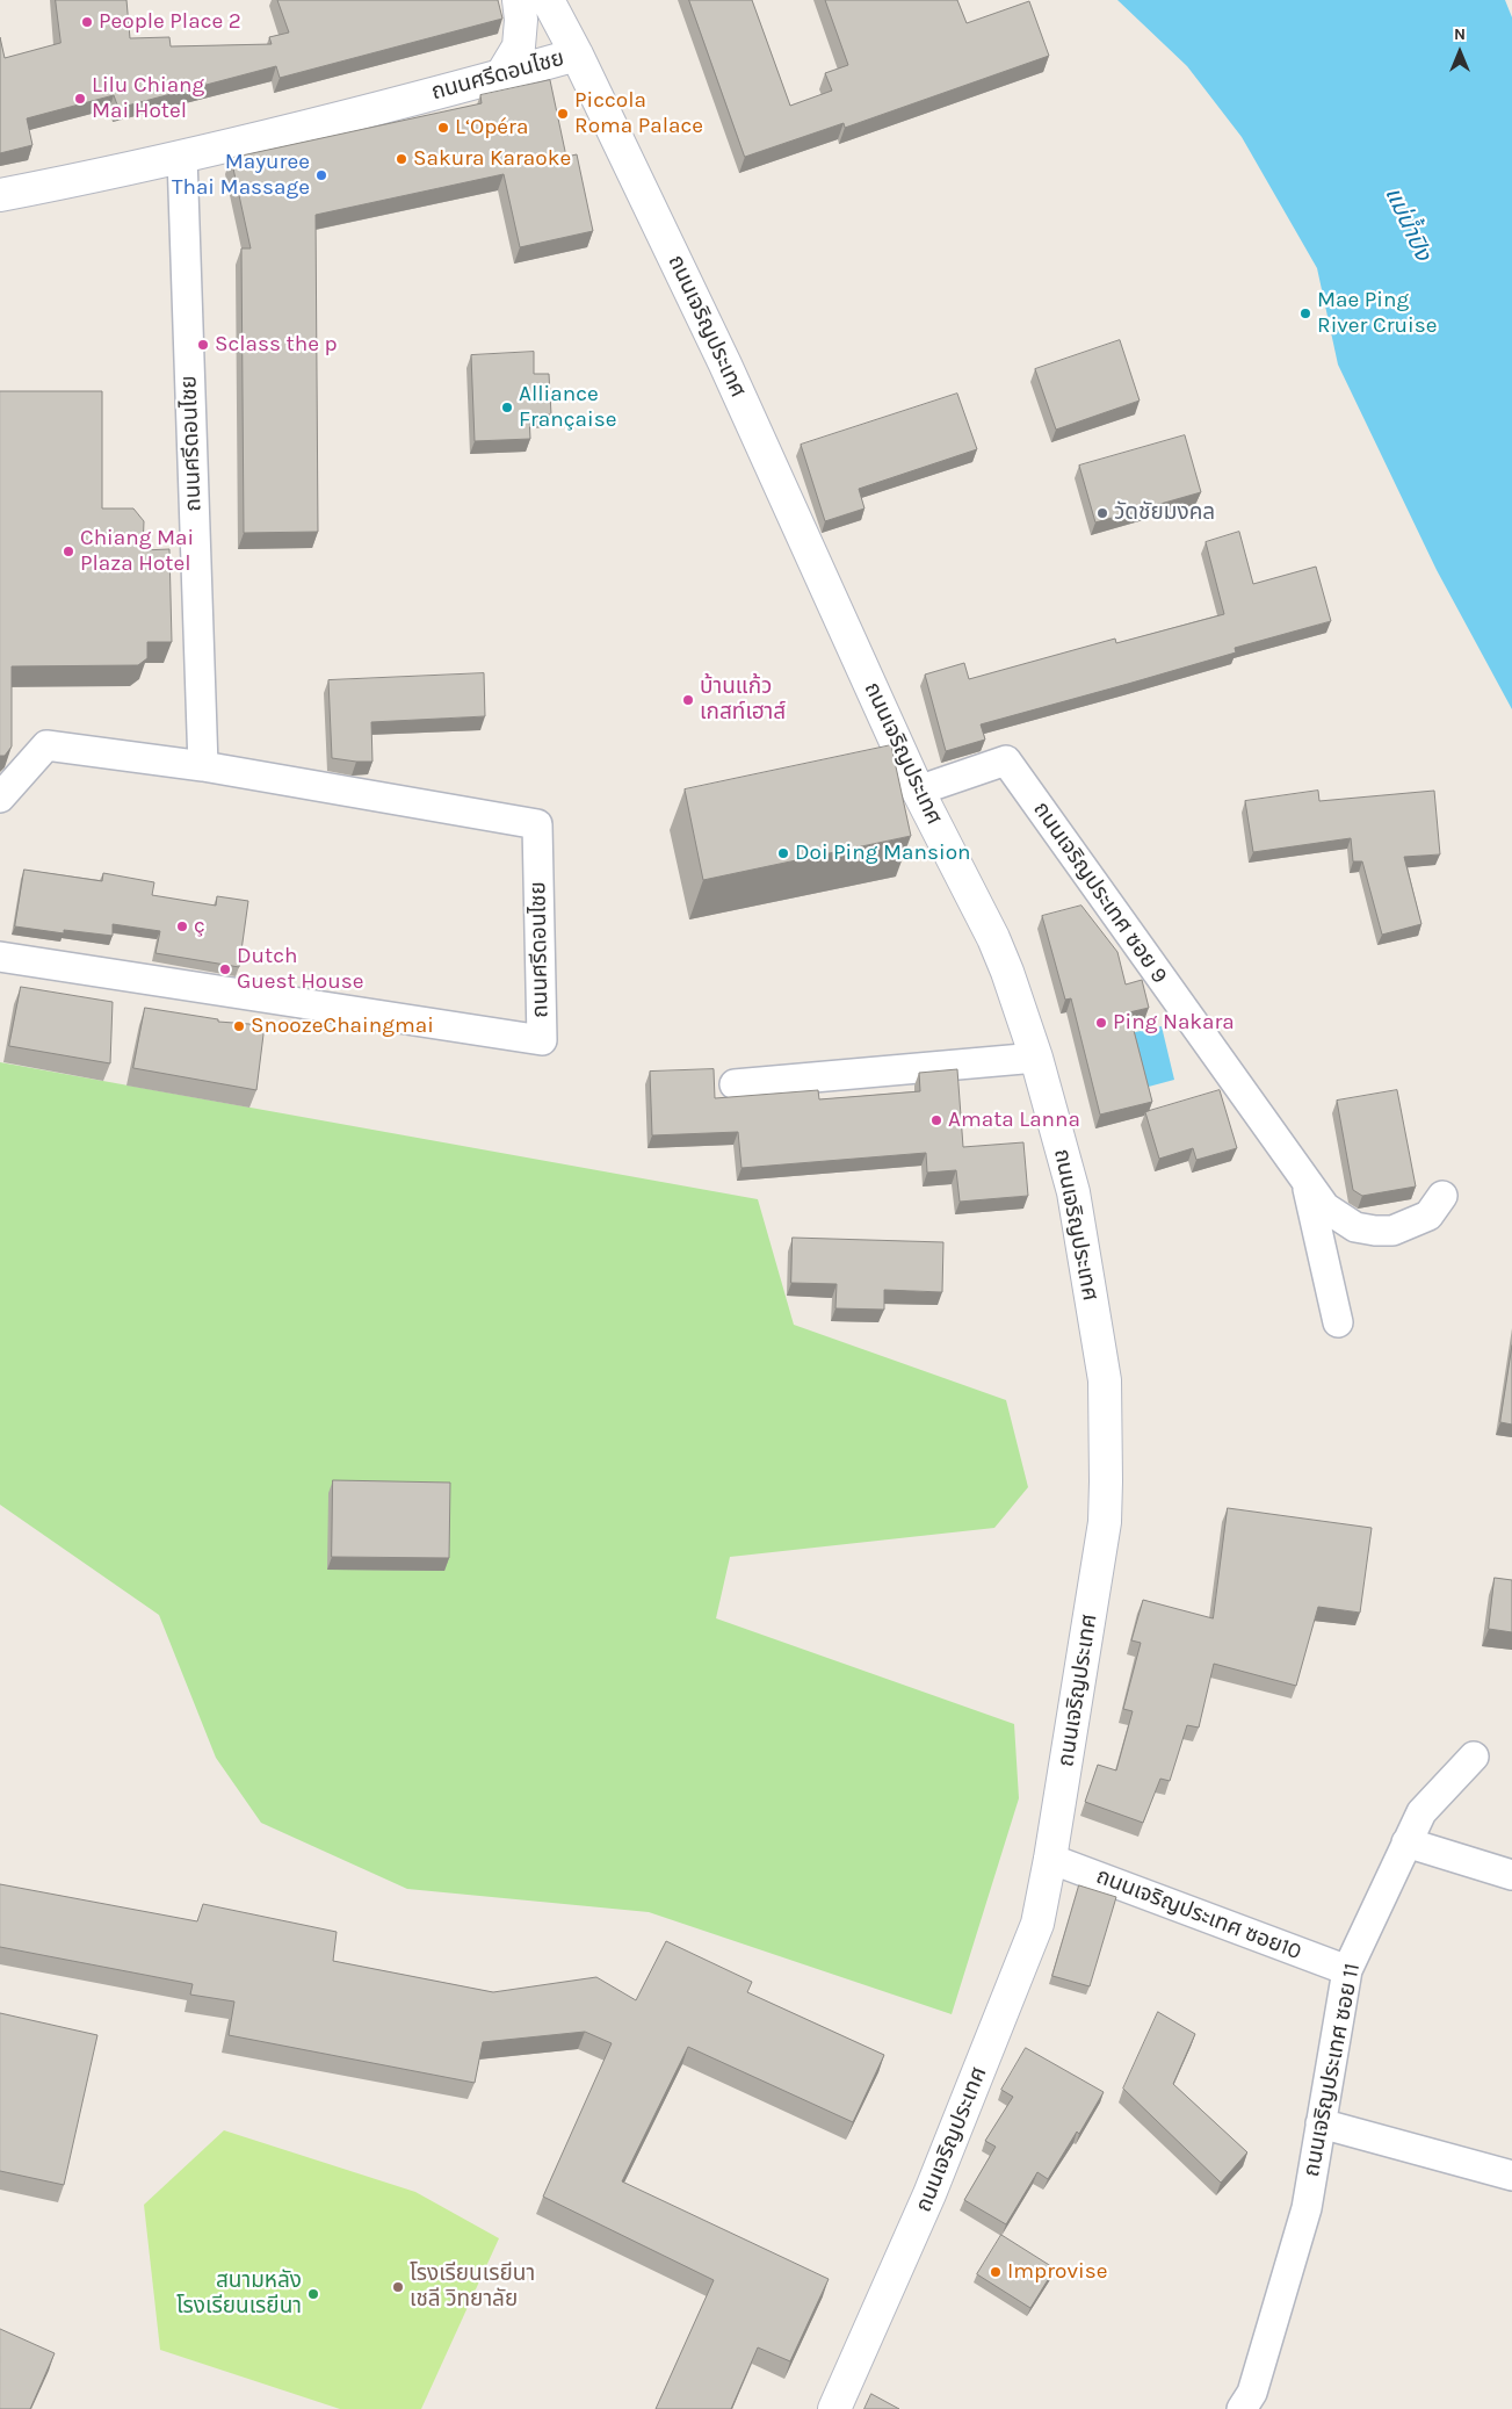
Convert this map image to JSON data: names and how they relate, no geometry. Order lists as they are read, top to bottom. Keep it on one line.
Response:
{"streets":{"street":["ถนนศรีดอนไชย","ถนนเจริญประเทศ","ถนนเจริญประเทศ ซอย 9","ถนนเจริญประเทศ ซอย10","ถนนเจริญประเทศ ซอย 11"]},"crossings":[["ถนนศรีดอนไชย","ถนนเจริญประเทศ"],["ถนนเจริญประเทศ","ถนนเจริญประเทศ ซอย 9"],["ถนนเจริญประเทศ","ถนนเจริญประเทศ ซอย10"],["ถนนเจริญประเทศ ซอย10","ถนนเจริญประเทศ ซอย 11"]],"water":["แม่น้ำปิง"],"places":["People Place 2","Lilu Chiang Mai Hotel","Piccola Roma Palace","L‘Opéra","Sakura Karaoke","Mayuree Thai Massage","Mae Ping River Cruise","Sclass the p","Alliance Française","วัดชัยมงคล","Chiang Mai Plaza Hotel","บ้านแก้ว เกสท์เฮาส์","Doi Ping Mansion","ç","Dutch Guest House","Ping Nakara","SnoozeChaingmai","Amata Lanna","Improvise","โรงเรียนเรยีนา เชลี วิทยาลัย","สนามหลัง โรงเรียนเรยีนา"],"north":"top"}
